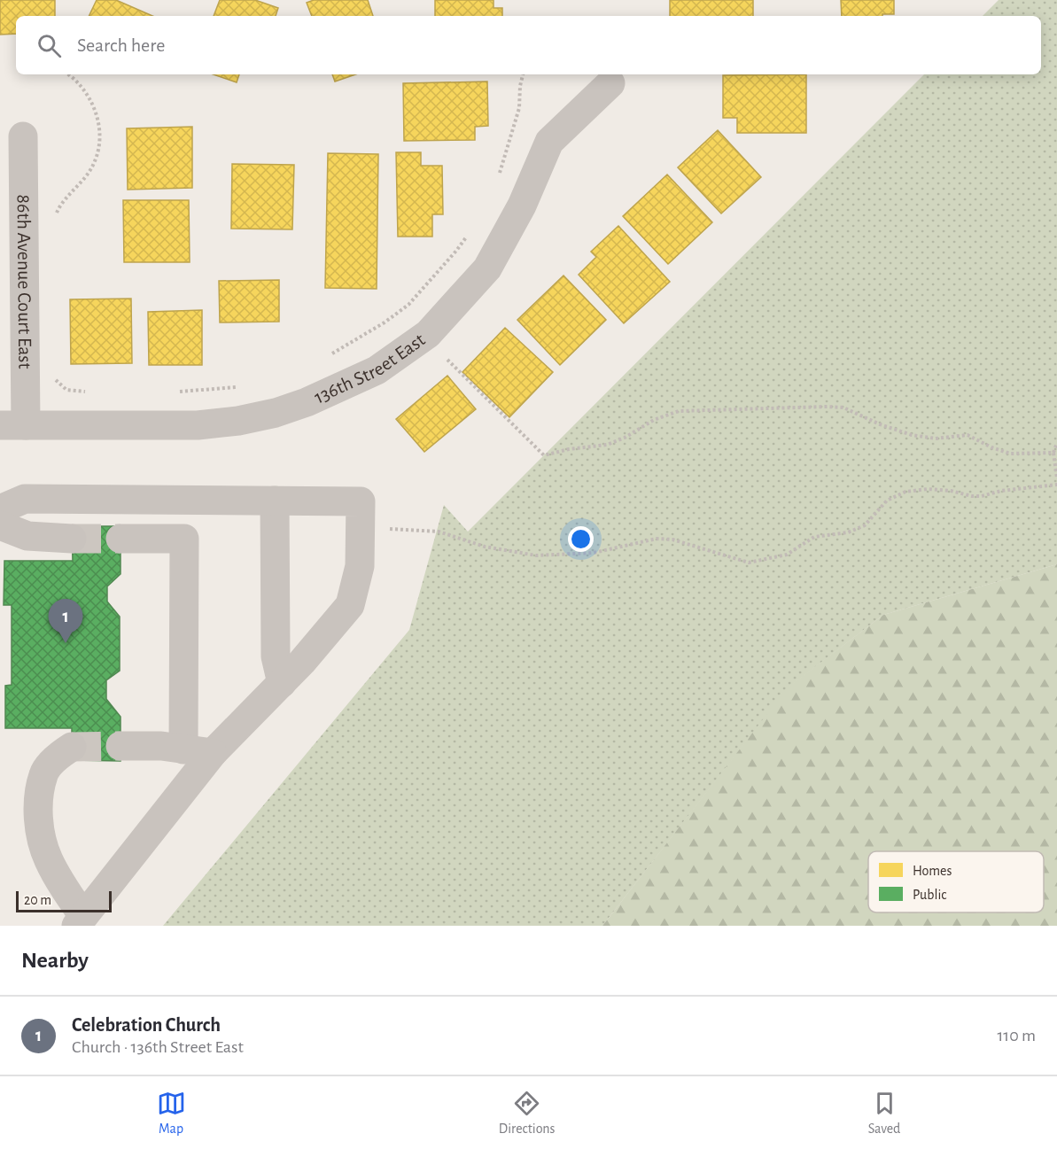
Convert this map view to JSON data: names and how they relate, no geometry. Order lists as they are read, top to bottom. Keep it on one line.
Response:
{"streets":{"street":["86th Avenue Court East","136th Street East"]},"crossings":[["86th Avenue Court East","136th Street East"]],"legend":["Homes","Public"],"scale_bar":"20 m","page":{"search":"Search here","pins":"1","scale":"20 m","heading":"Nearby","list":[{"mark":"1","name":"Celebration Church","note":"Church · 136th Street East","value":"110 m"}],"nav":["Map","Directions","Saved"]}}
